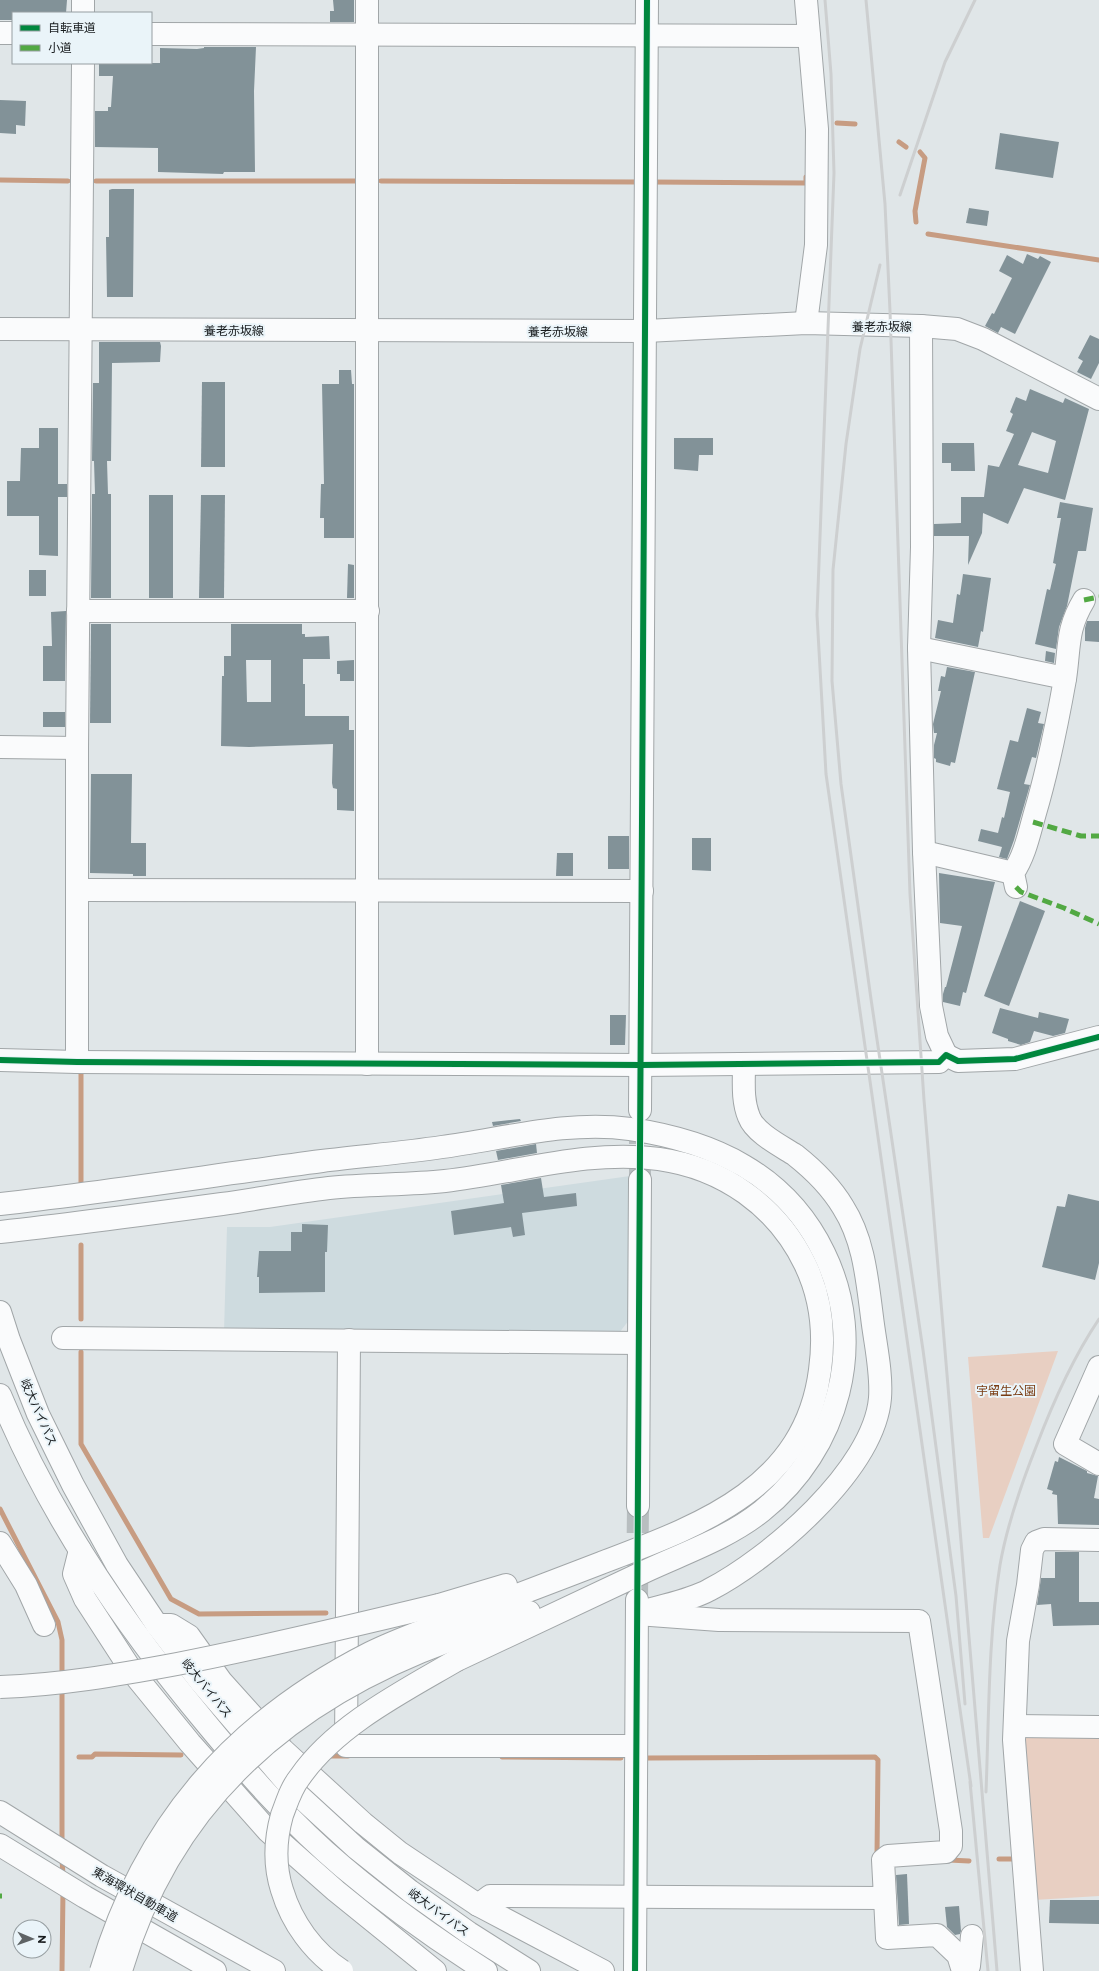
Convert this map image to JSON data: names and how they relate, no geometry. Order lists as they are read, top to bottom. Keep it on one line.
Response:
{"streets":{"main road":["養老赤坂線","岐大バイパス","東海環状自動車道"]},"parks":["宇留生公園"],"legend":["自転車道","小道"],"north":"right"}
